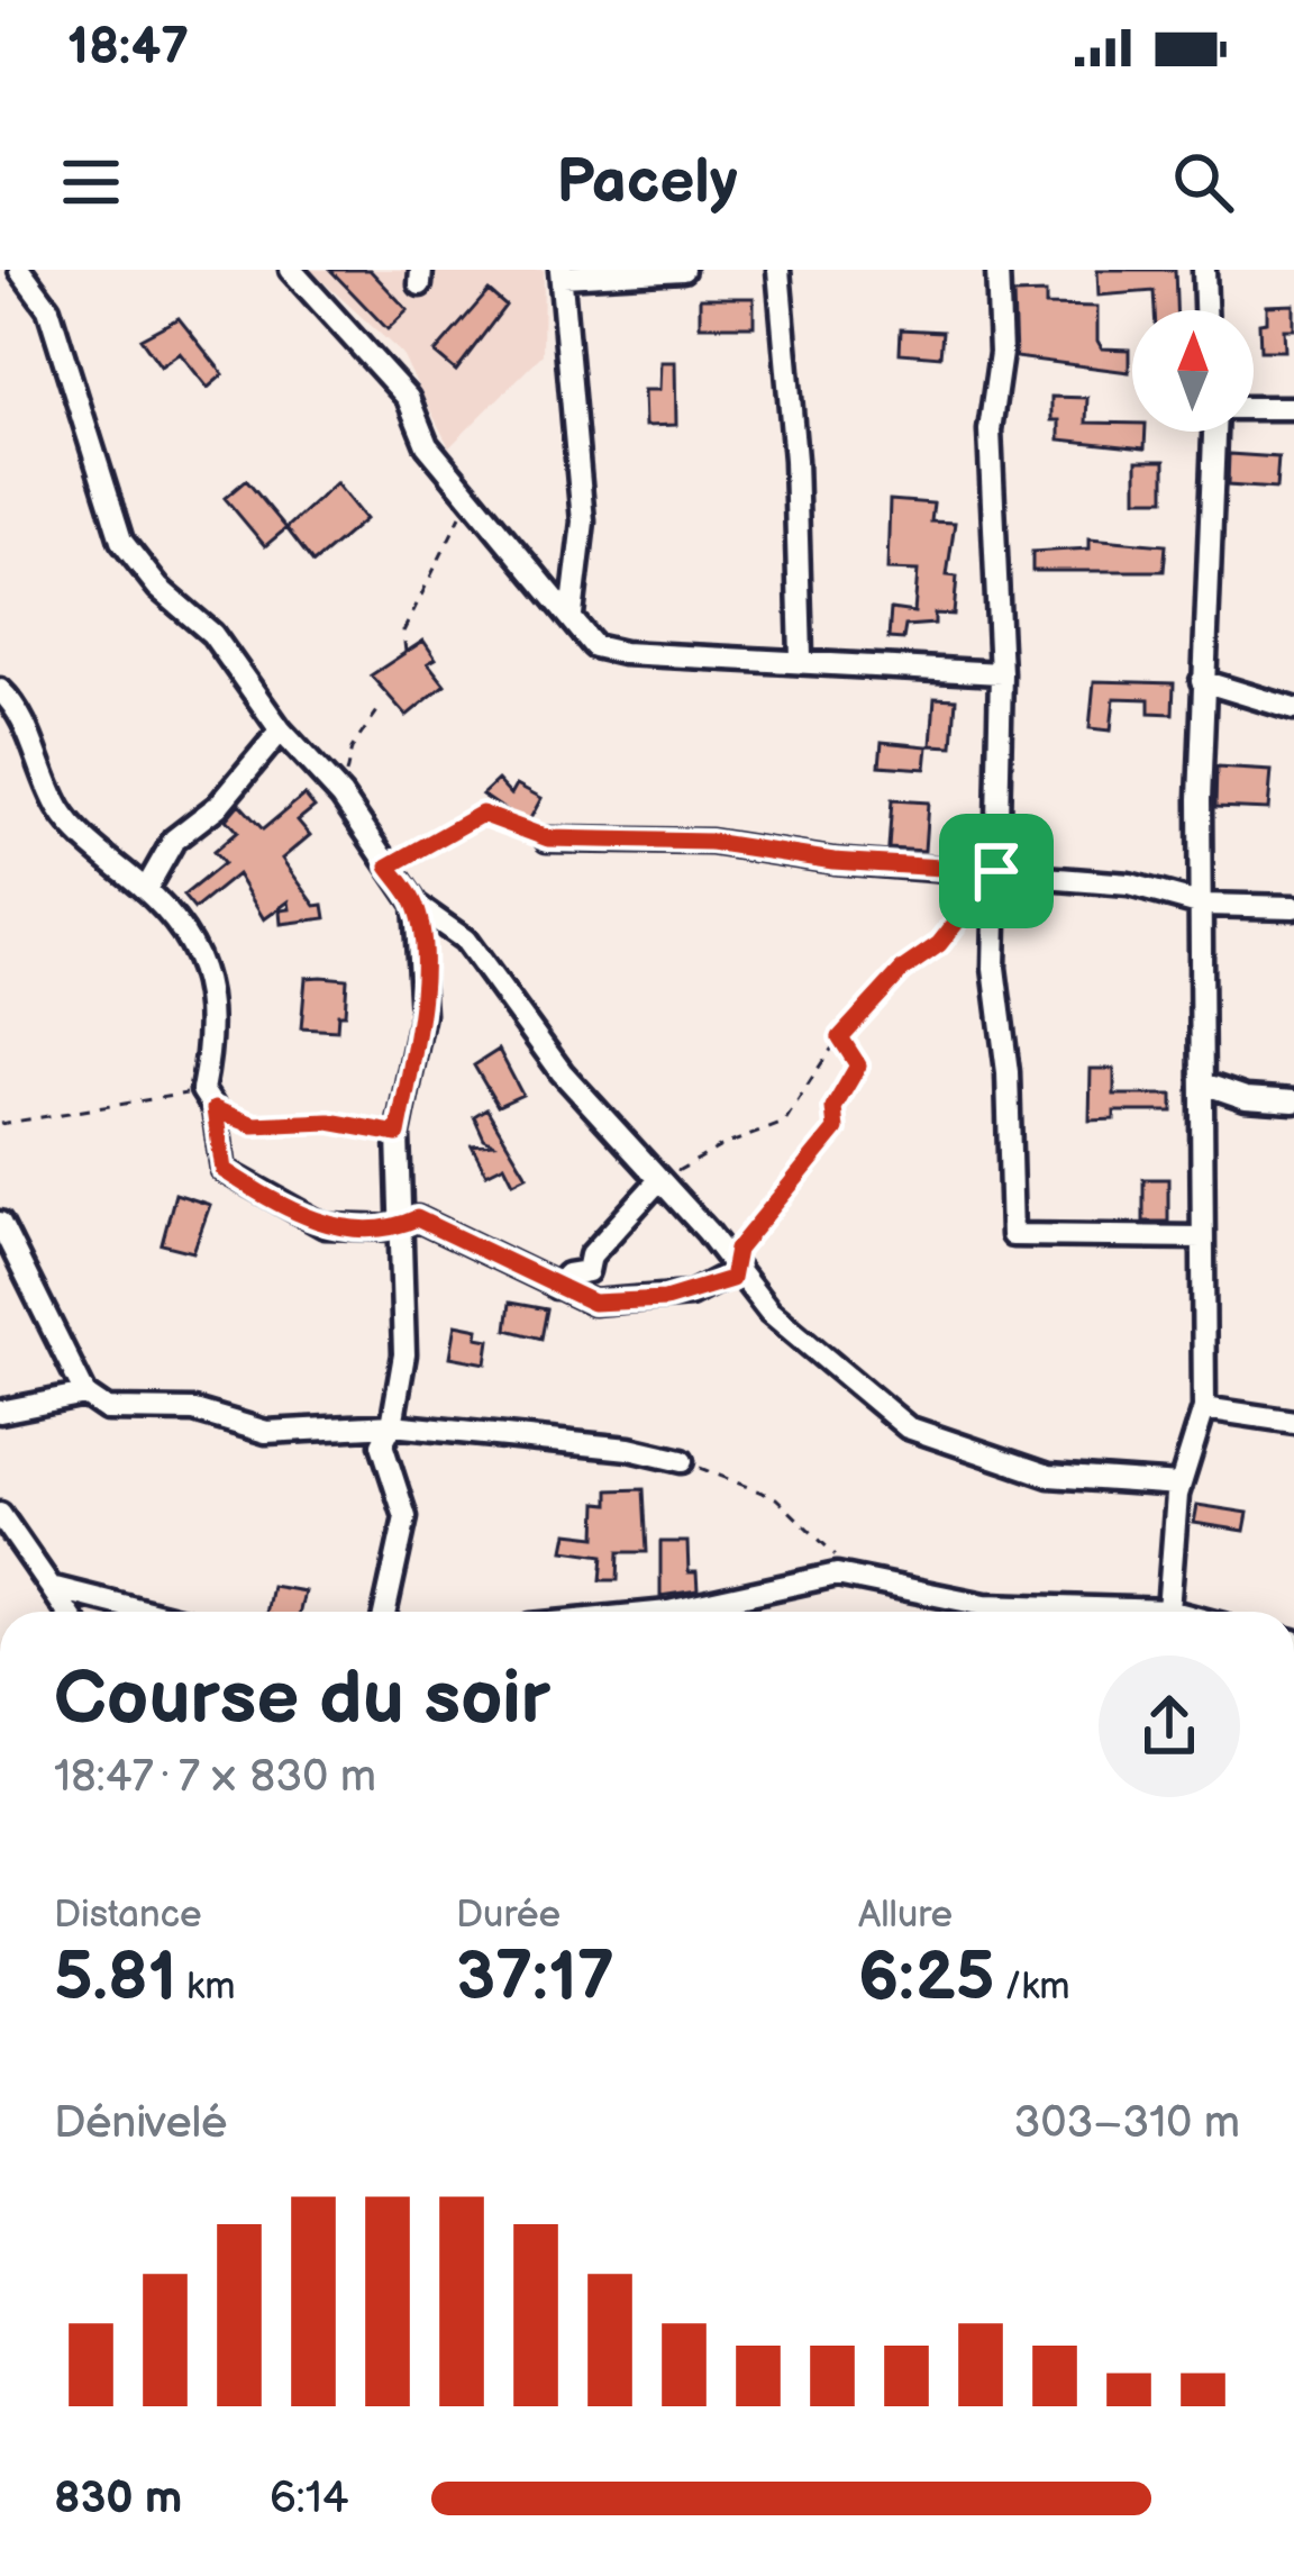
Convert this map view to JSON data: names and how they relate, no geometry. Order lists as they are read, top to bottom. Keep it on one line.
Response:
{"north":"top","page":{"status":"18:47","header":"Pacely","heading":["Course du soir","18:47 · 7 × 830 m"],"stats":[["Distance","5.81 km"],["Durée","37:17"],["Allure","6:25 /km"]],"chart":["Dénivelé","303–310 m"],"list":[{"name":"830 m","note":"6:14"}]}}
